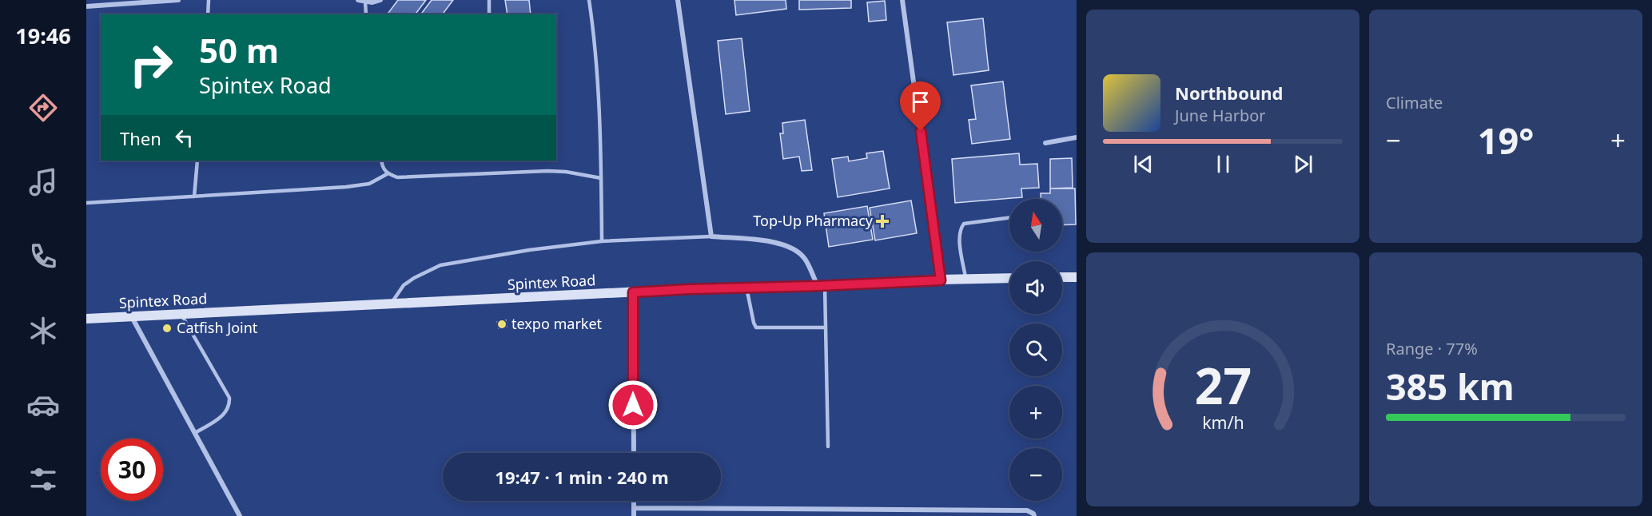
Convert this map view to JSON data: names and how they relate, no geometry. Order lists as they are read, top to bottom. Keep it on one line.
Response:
{"streets":{"main road":["Spintex Road"]},"places":{"health":["Top-Up Pharmacy"],"other":["texpo market","Catfish Joint"]},"north":"top","page":{"tabs":"19:46","tile":["Climate",["Range · 77%","385 km"]],"turn":["50 m","Spintex Road"],"song":["Northbound","June Harbor"],"then":"Then","heat":["−","19°","+"],"map_buttons":["+","−"],"limit":"30","trip":"19:47 · 1 min · 240 m","gauge":["27","km/h"]}}
